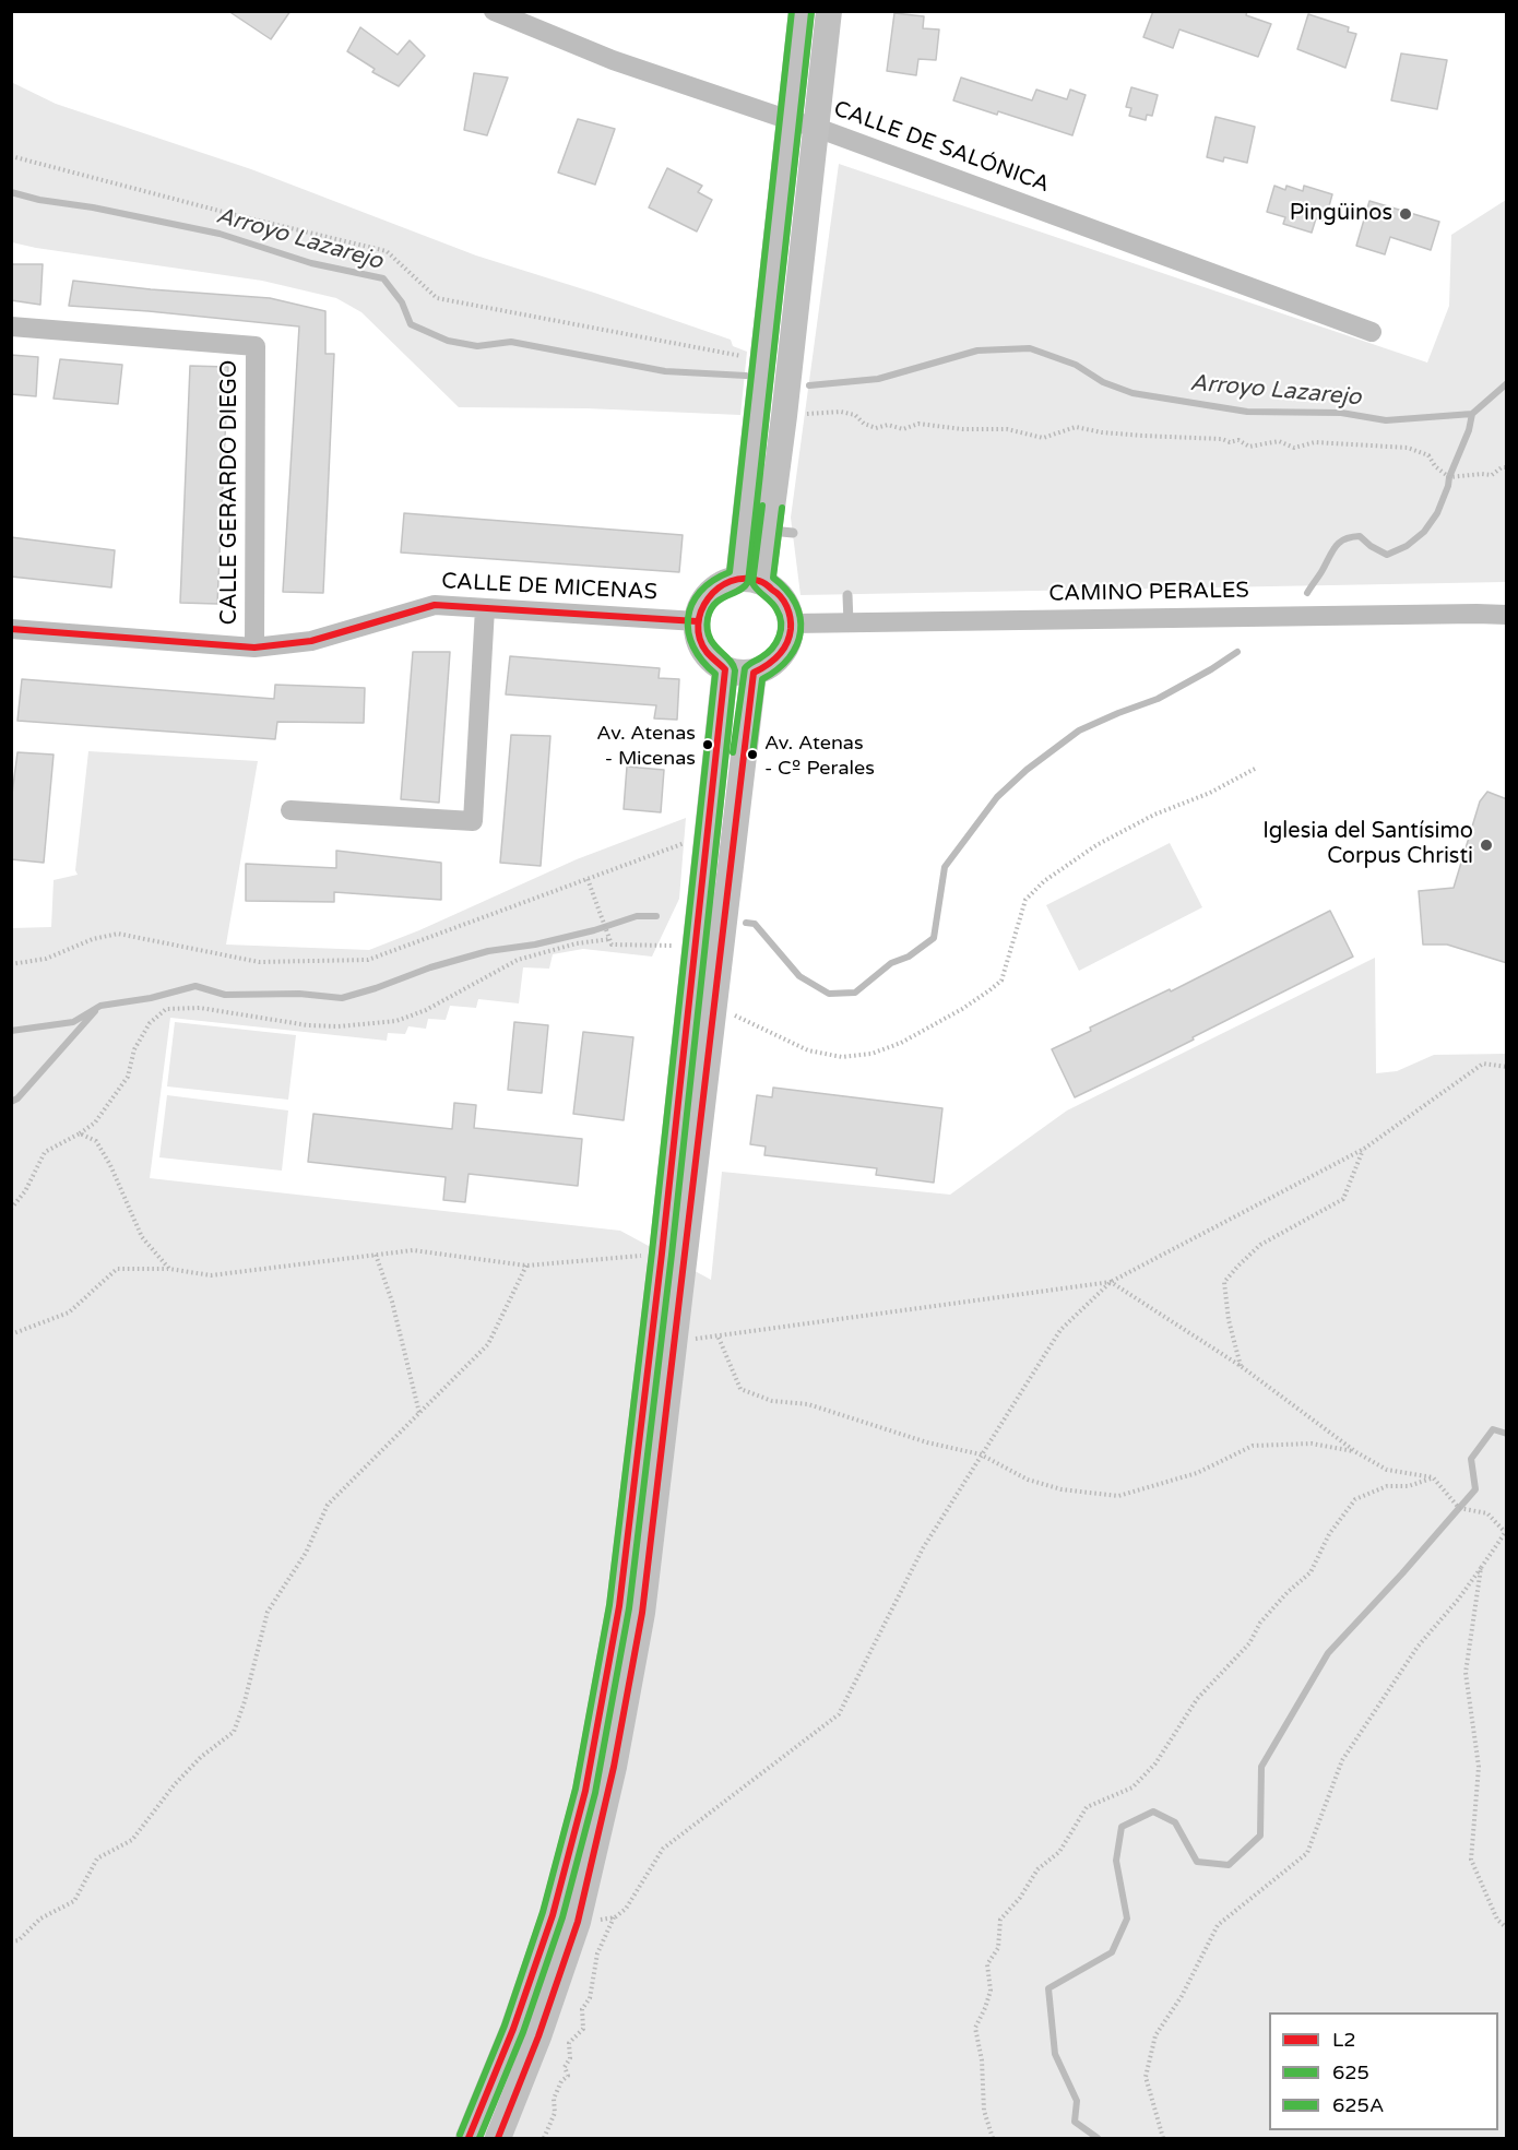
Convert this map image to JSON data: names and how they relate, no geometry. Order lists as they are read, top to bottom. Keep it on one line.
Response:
{"streets":{"street":["CALLE DE SALÓNICA","CALLE GERARDO DIEGO","CALLE DE MICENAS","CAMINO PERALES"]},"crossings":[["CALLE GERARDO DIEGO","CALLE DE MICENAS"],["CALLE DE MICENAS","CAMINO PERALES"]],"water":["Arroyo Lazarejo"],"places":["Pingüinos","Av. Atenas - Micenas","Av. Atenas - Cº Perales","Iglesia del Santísimo Corpus Christi"],"lines":["transit line 625A","transit line 625","transit line L2"],"legend":["L2","625","625A"]}
